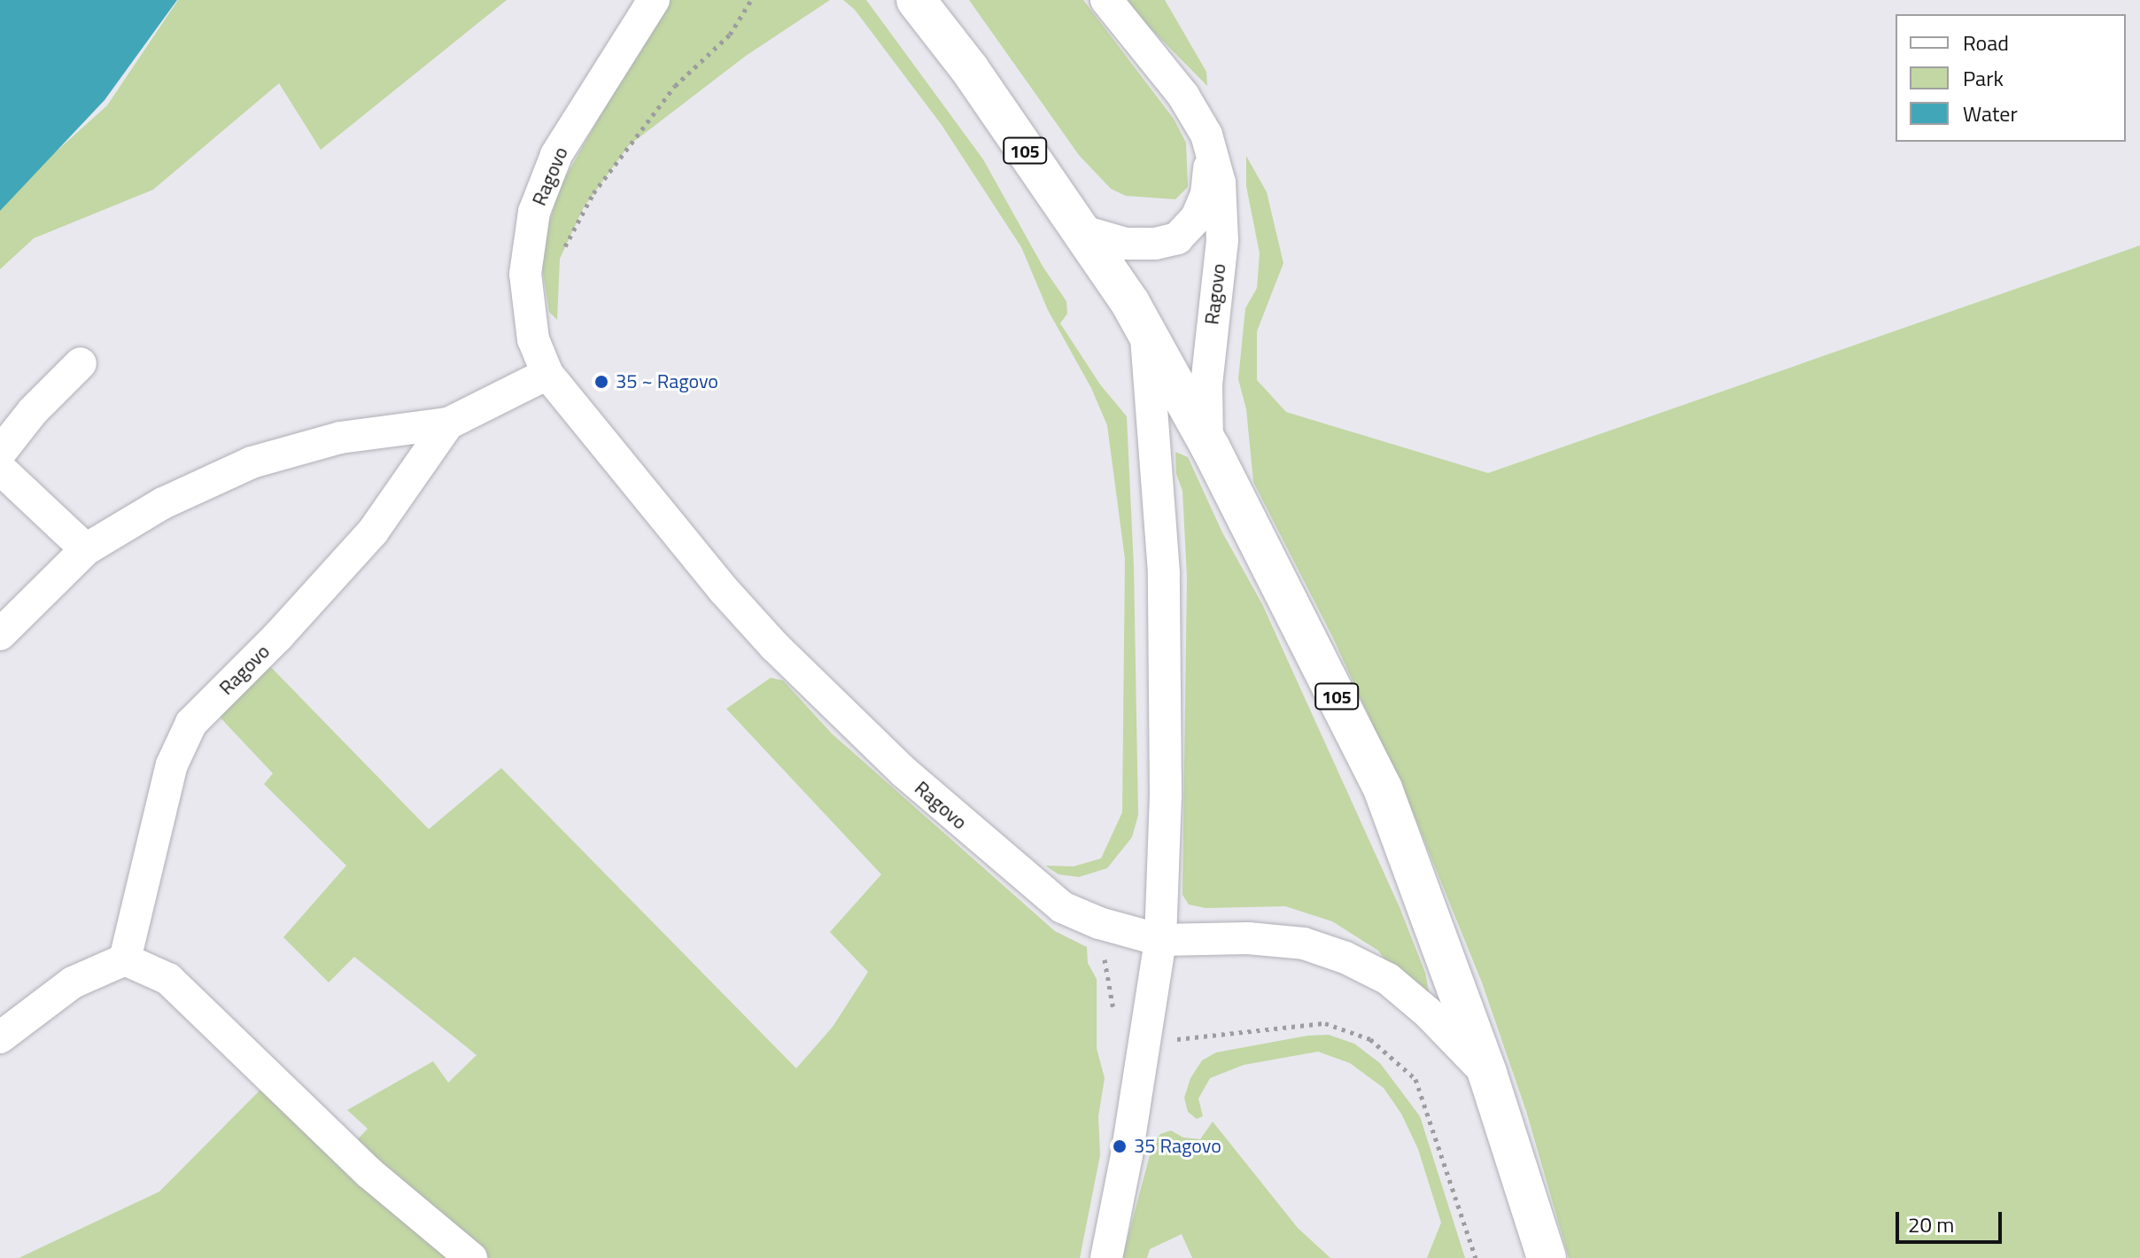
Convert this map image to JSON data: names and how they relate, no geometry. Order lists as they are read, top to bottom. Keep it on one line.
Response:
{"streets":{"main road":["105"],"street":["Ragovo"]},"crossings":[["105","Ragovo"]],"places":["35 ~ Ragovo","35 Ragovo"],"legend":["Road","Park","Water"],"scale_bar":"20 m"}
